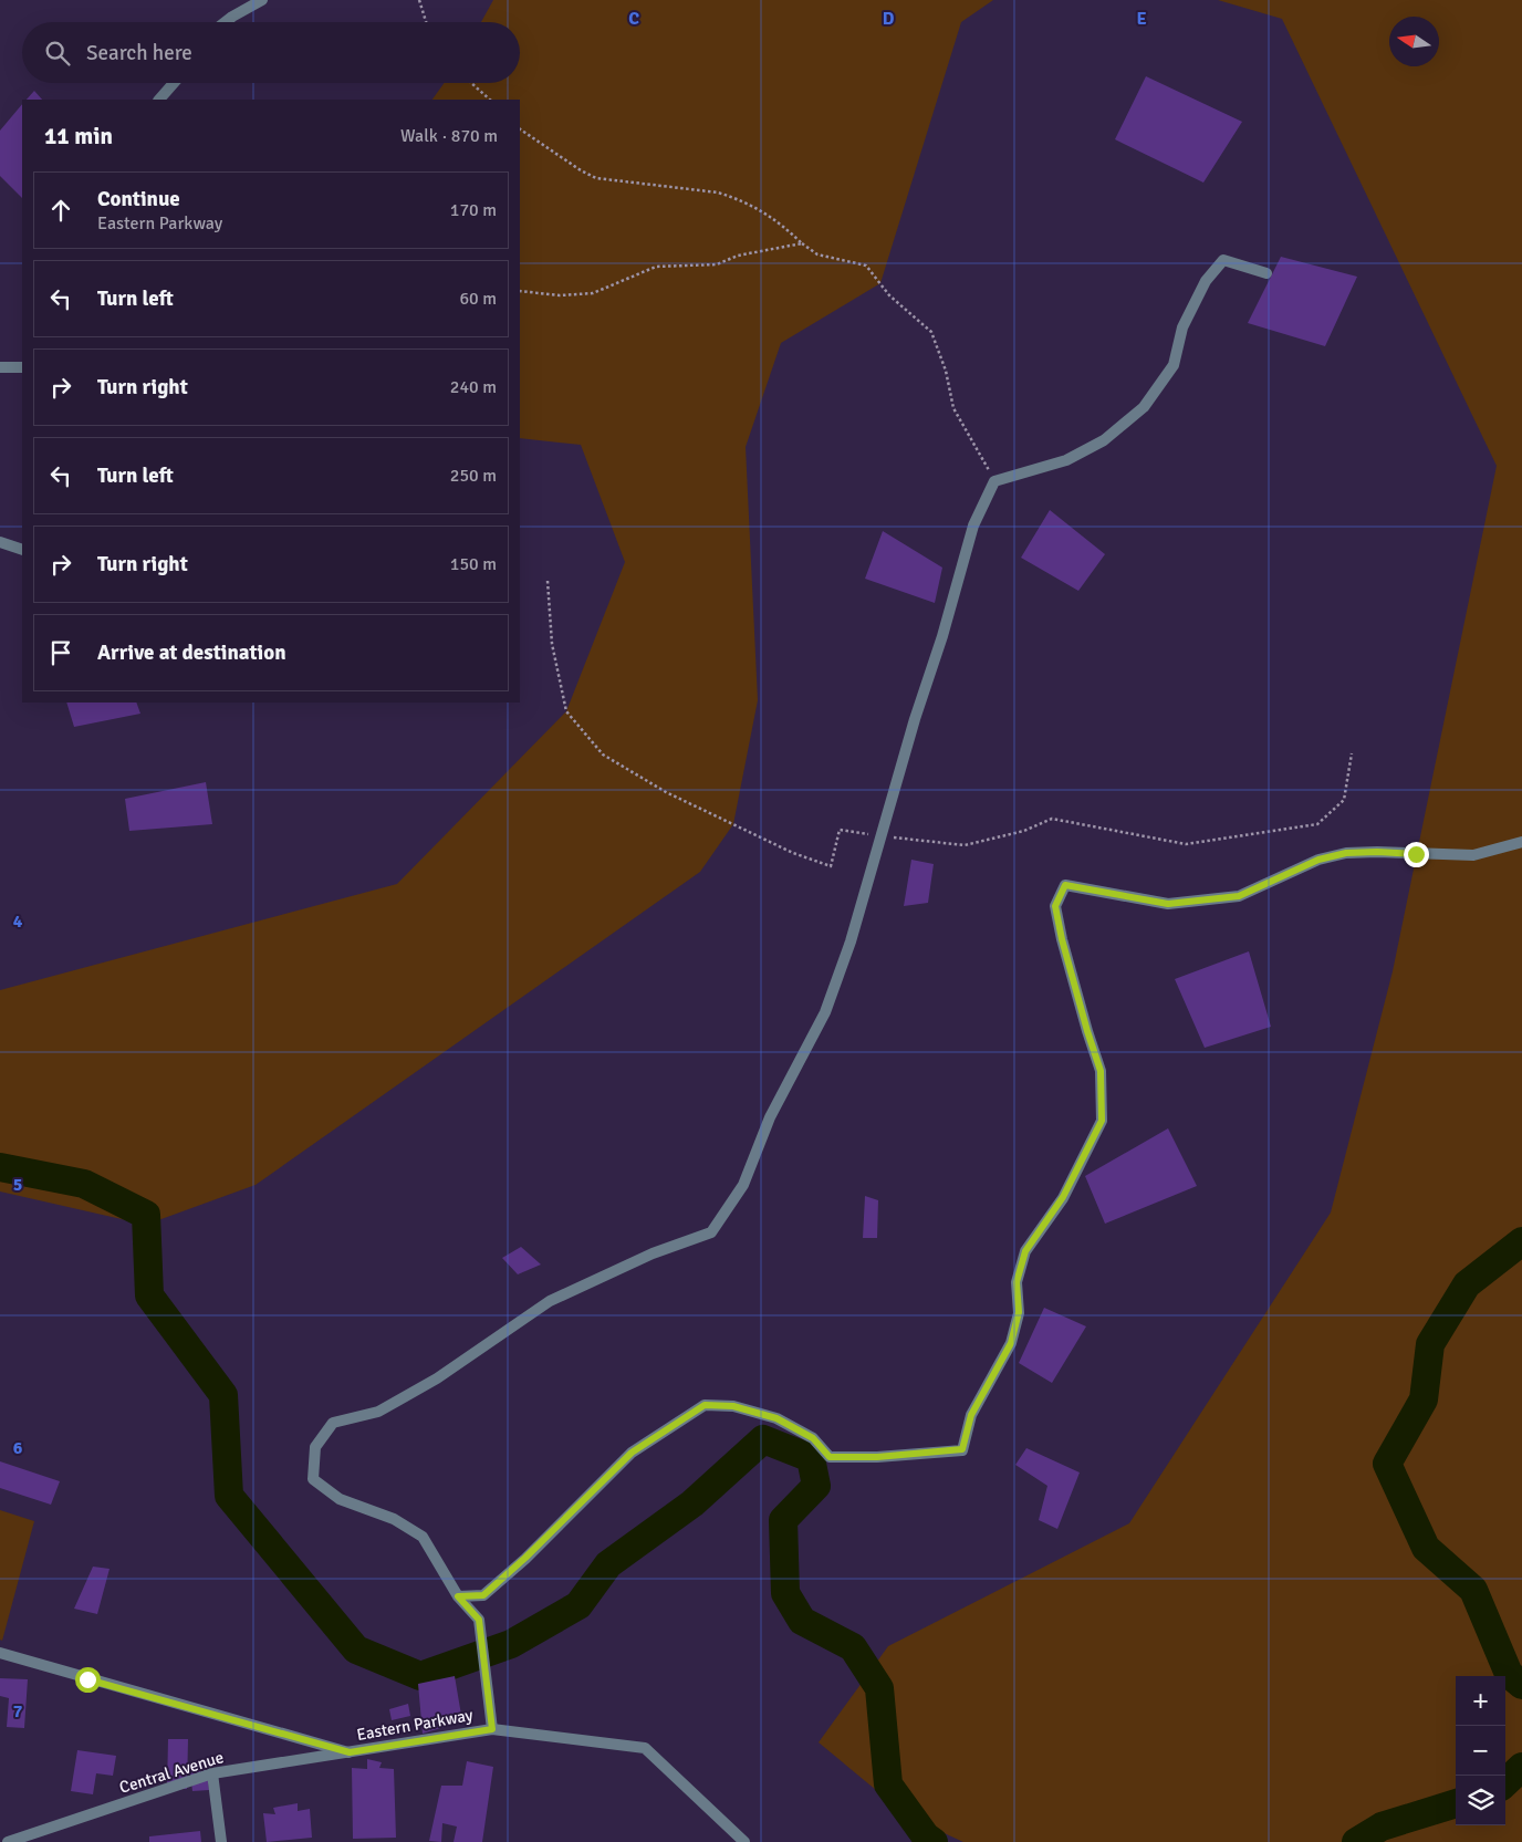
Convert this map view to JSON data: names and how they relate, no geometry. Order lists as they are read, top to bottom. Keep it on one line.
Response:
{"streets":{"street":["Eastern Parkway","Central Avenue"]},"crossings":[["Eastern Parkway","Central Avenue"]],"north":"left","page":{"search":"Search here","heading":["11 min","Walk · 870 m"],"list":[["Continue","Eastern Parkway","170 m"],["Turn left","60 m"],["Turn right","240 m"],["Turn left","250 m"],["Turn right","150 m"],"Arrive at destination"],"map_buttons":["+","−"]},"grid":{"columns":["C","D","E"],"rows":["4","5","6","7"]}}
